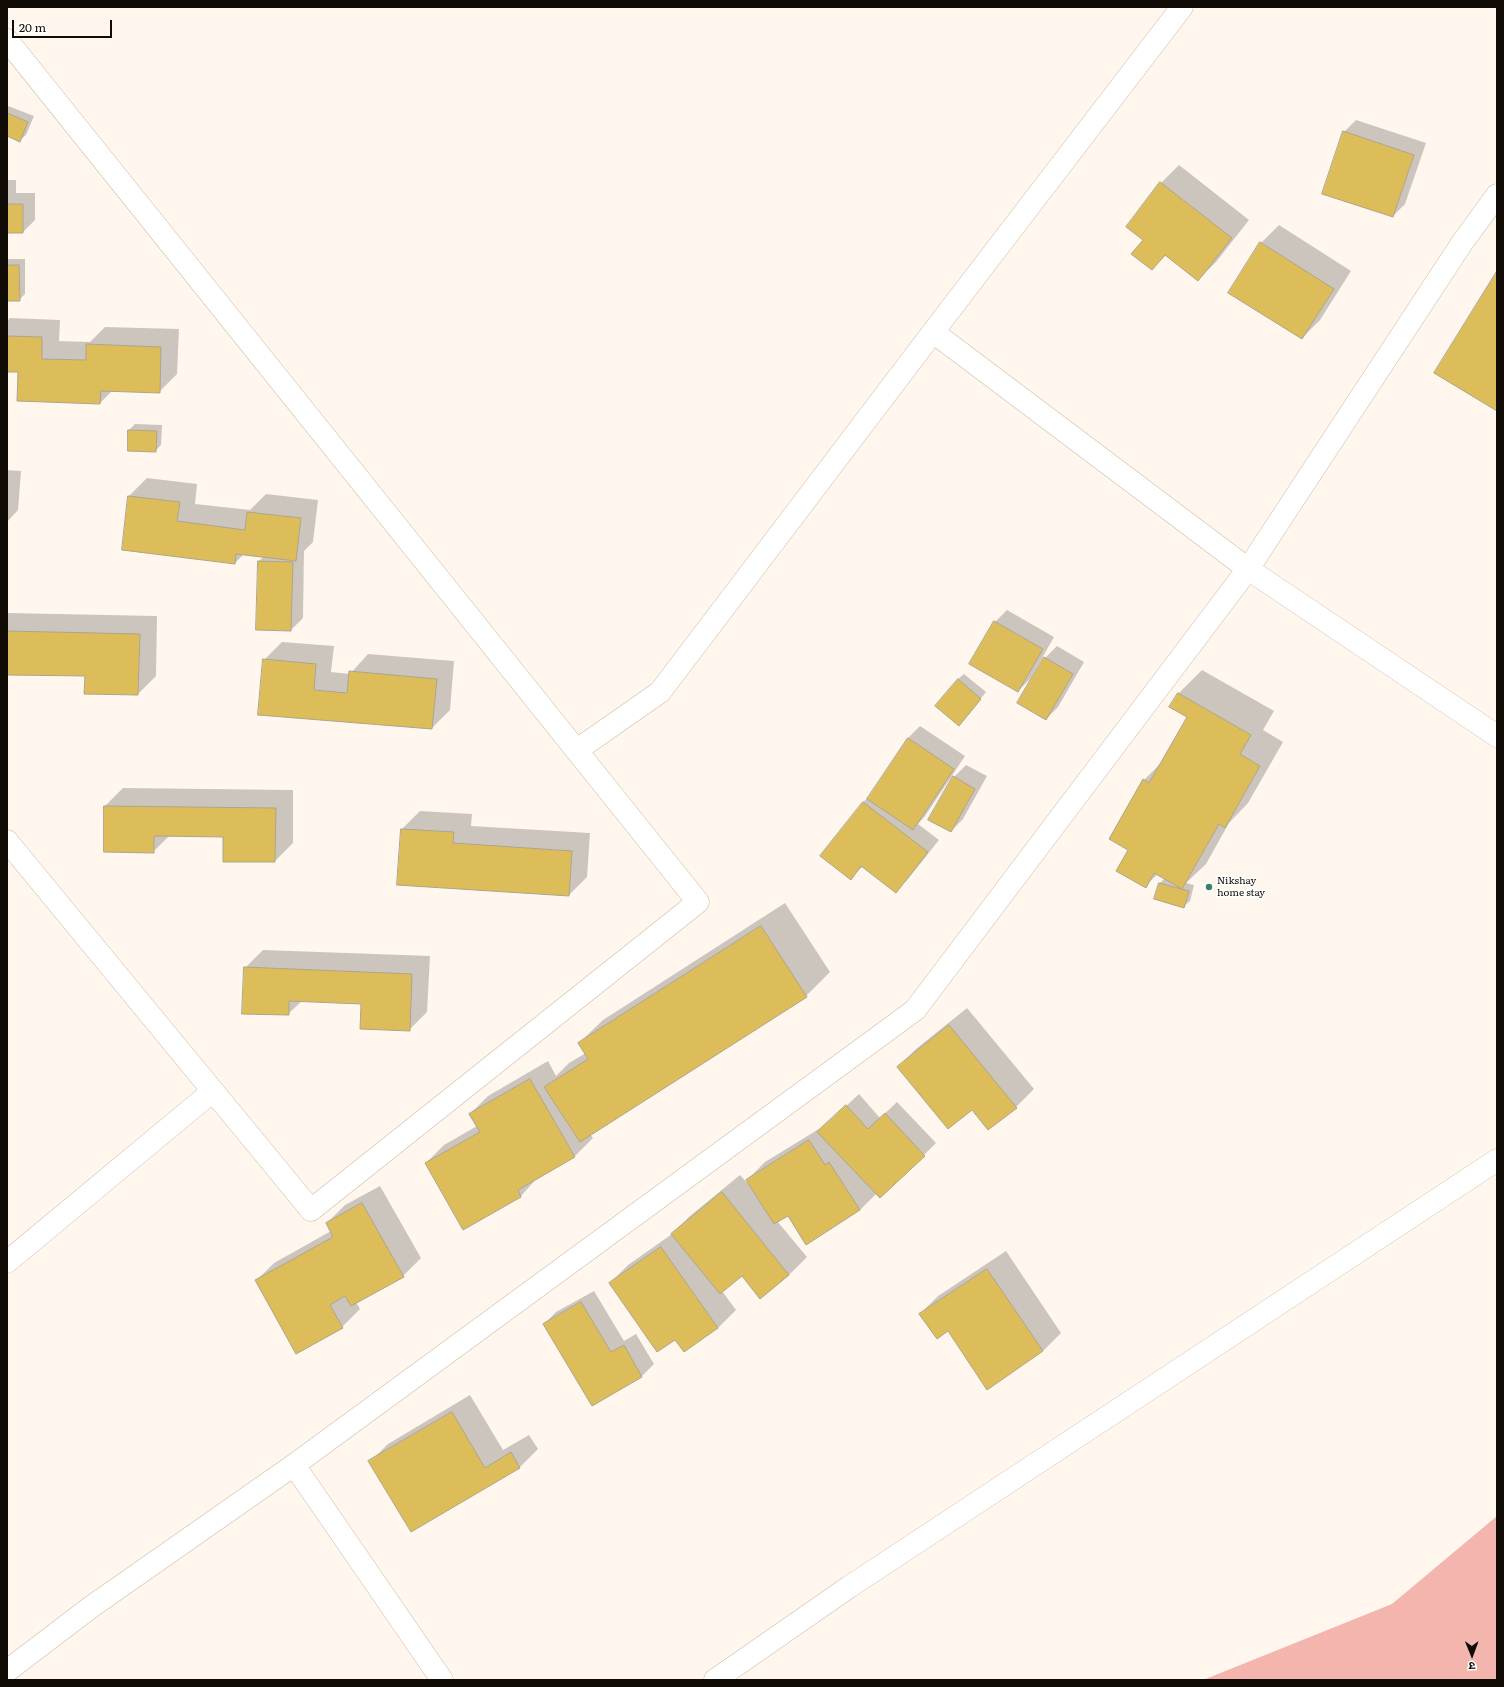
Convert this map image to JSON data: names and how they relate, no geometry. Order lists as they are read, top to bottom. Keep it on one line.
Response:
{"places":["Nikshay home stay"],"scale_bar":"20 m","north":"bottom"}
